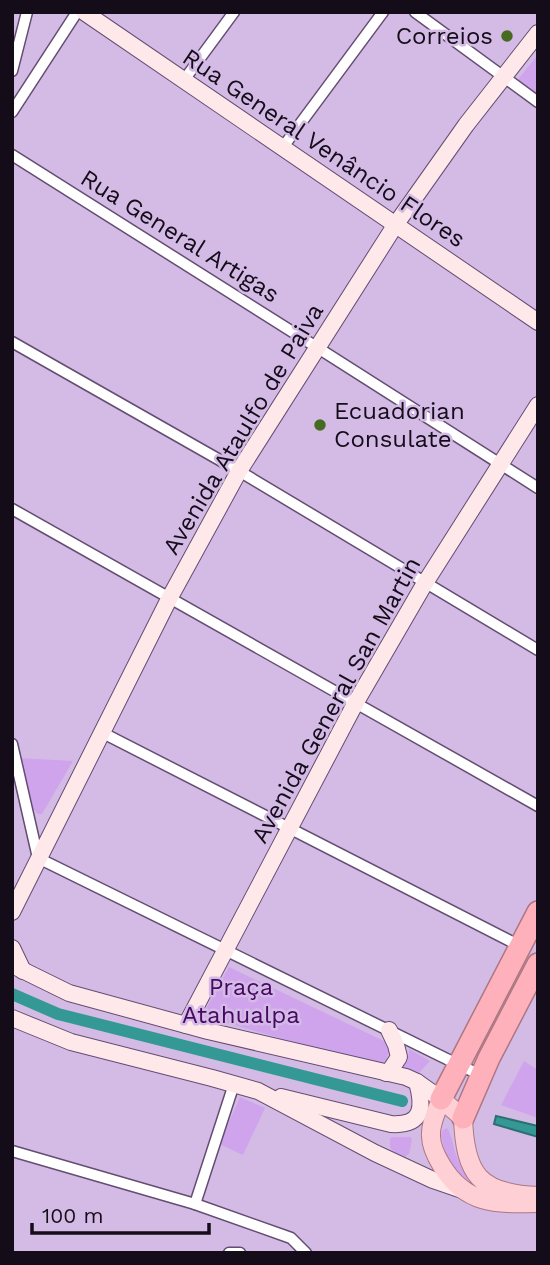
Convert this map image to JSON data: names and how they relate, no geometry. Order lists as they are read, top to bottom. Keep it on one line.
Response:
{"streets":{"main road":["Rua General Venâncio Flores","Avenida Ataulfo de Paiva","Avenida General San Martin"],"street":["Rua General Artigas"]},"crossings":[["Rua General Venâncio Flores","Avenida Ataulfo de Paiva"],["Rua General Artigas","Avenida Ataulfo de Paiva"],["Rua General Artigas","Avenida General San Martin"]],"parks":["Praça Atahualpa"],"places":["Correios","Ecuadorian Consulate"],"scale_bar":"100 m"}
